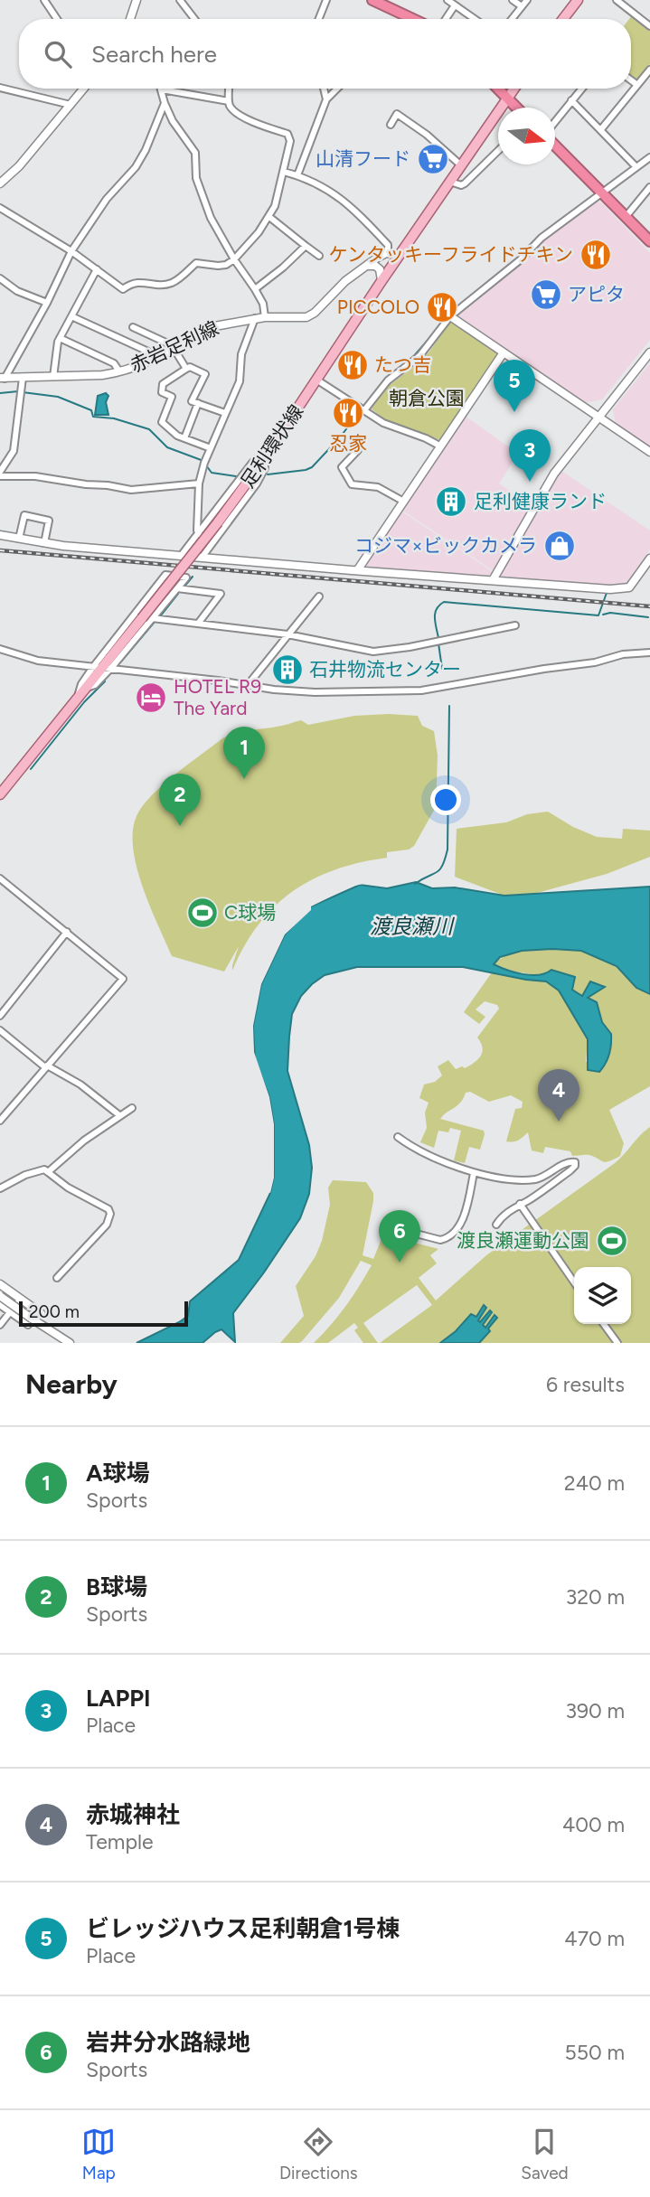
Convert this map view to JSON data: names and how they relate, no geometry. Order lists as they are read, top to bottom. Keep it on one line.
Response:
{"streets":{"main road":["足利環状線"],"street":["赤岩足利線"]},"water":["渡良瀬川"],"parks":["朝倉公園"],"places":{"supermarket":["山清フード","アピタ"],"restaurant":["ケンタッキーフライドチキン","PICCOLO","たつ吉","忍家"],"building":["足利健康ランド","石井物流センター"],"shop":["コジマ×ビックカメラ"],"hotel":["HOTEL R9 The Yard"],"sports":["C球場","渡良瀬運動公園"]},"scale_bar":"200 m","north":"right","page":{"search":"Search here","pins":["5","3","1","2","4","6"],"scale":"200 m","heading":["Nearby","6 results"],"list":[{"mark":"1","name":"A球場","note":"Sports","value":"240 m"},{"mark":"2","name":"B球場","note":"Sports","value":"320 m"},{"mark":"3","name":"LAPPI","note":"Place","value":"390 m"},{"mark":"4","name":"赤城神社","note":"Temple","value":"400 m"},{"mark":"5","name":"ビレッジハウス足利朝倉1号棟","note":"Place","value":"470 m"},{"mark":"6","name":"岩井分水路緑地","note":"Sports","value":"550 m"}],"nav":["Map","Directions","Saved"]}}
